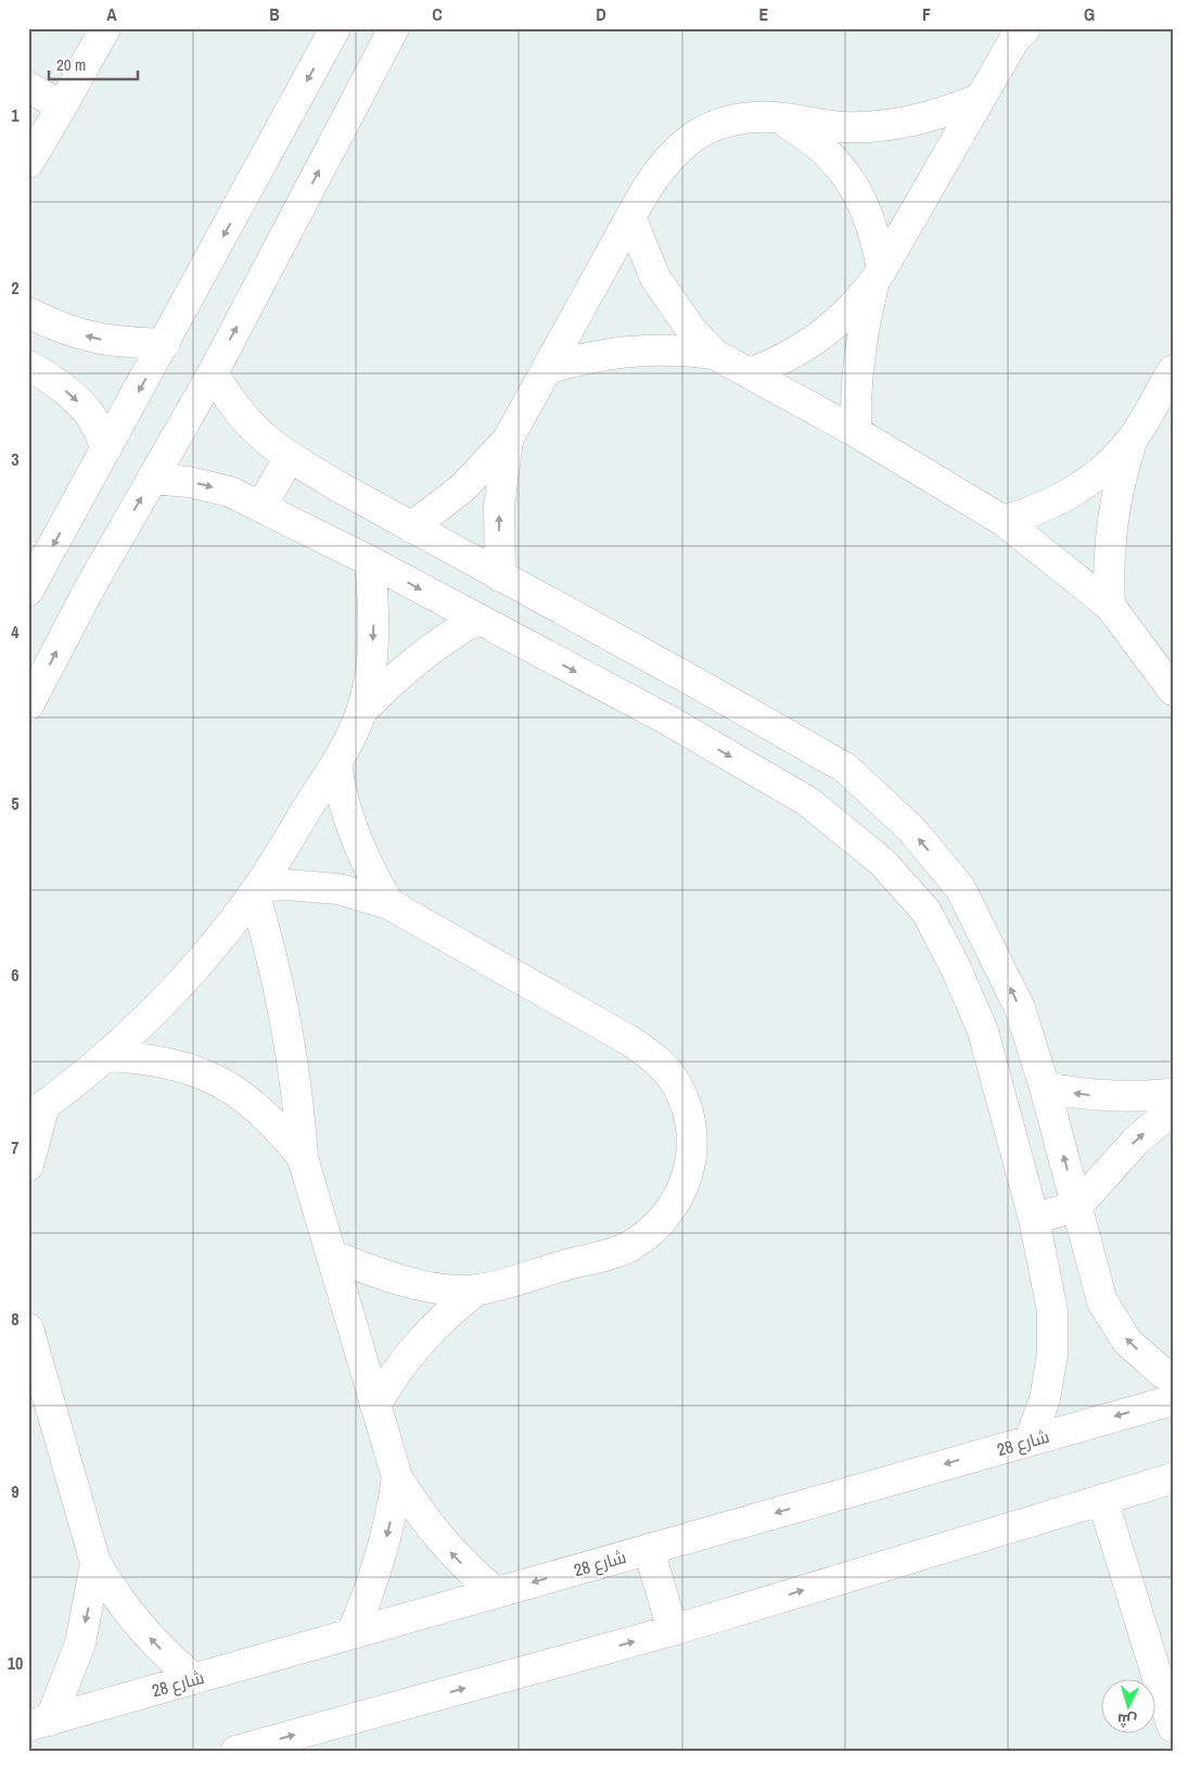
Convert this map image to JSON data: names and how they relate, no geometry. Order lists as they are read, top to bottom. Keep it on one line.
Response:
{"streets":{"street":["شارع 28"]},"scale_bar":"20 m","north":"bottom","grid":{"columns":["A","B","C","D","E","F","G"],"rows":["1","2","3","4","5","6","7","8","9","10"]}}
